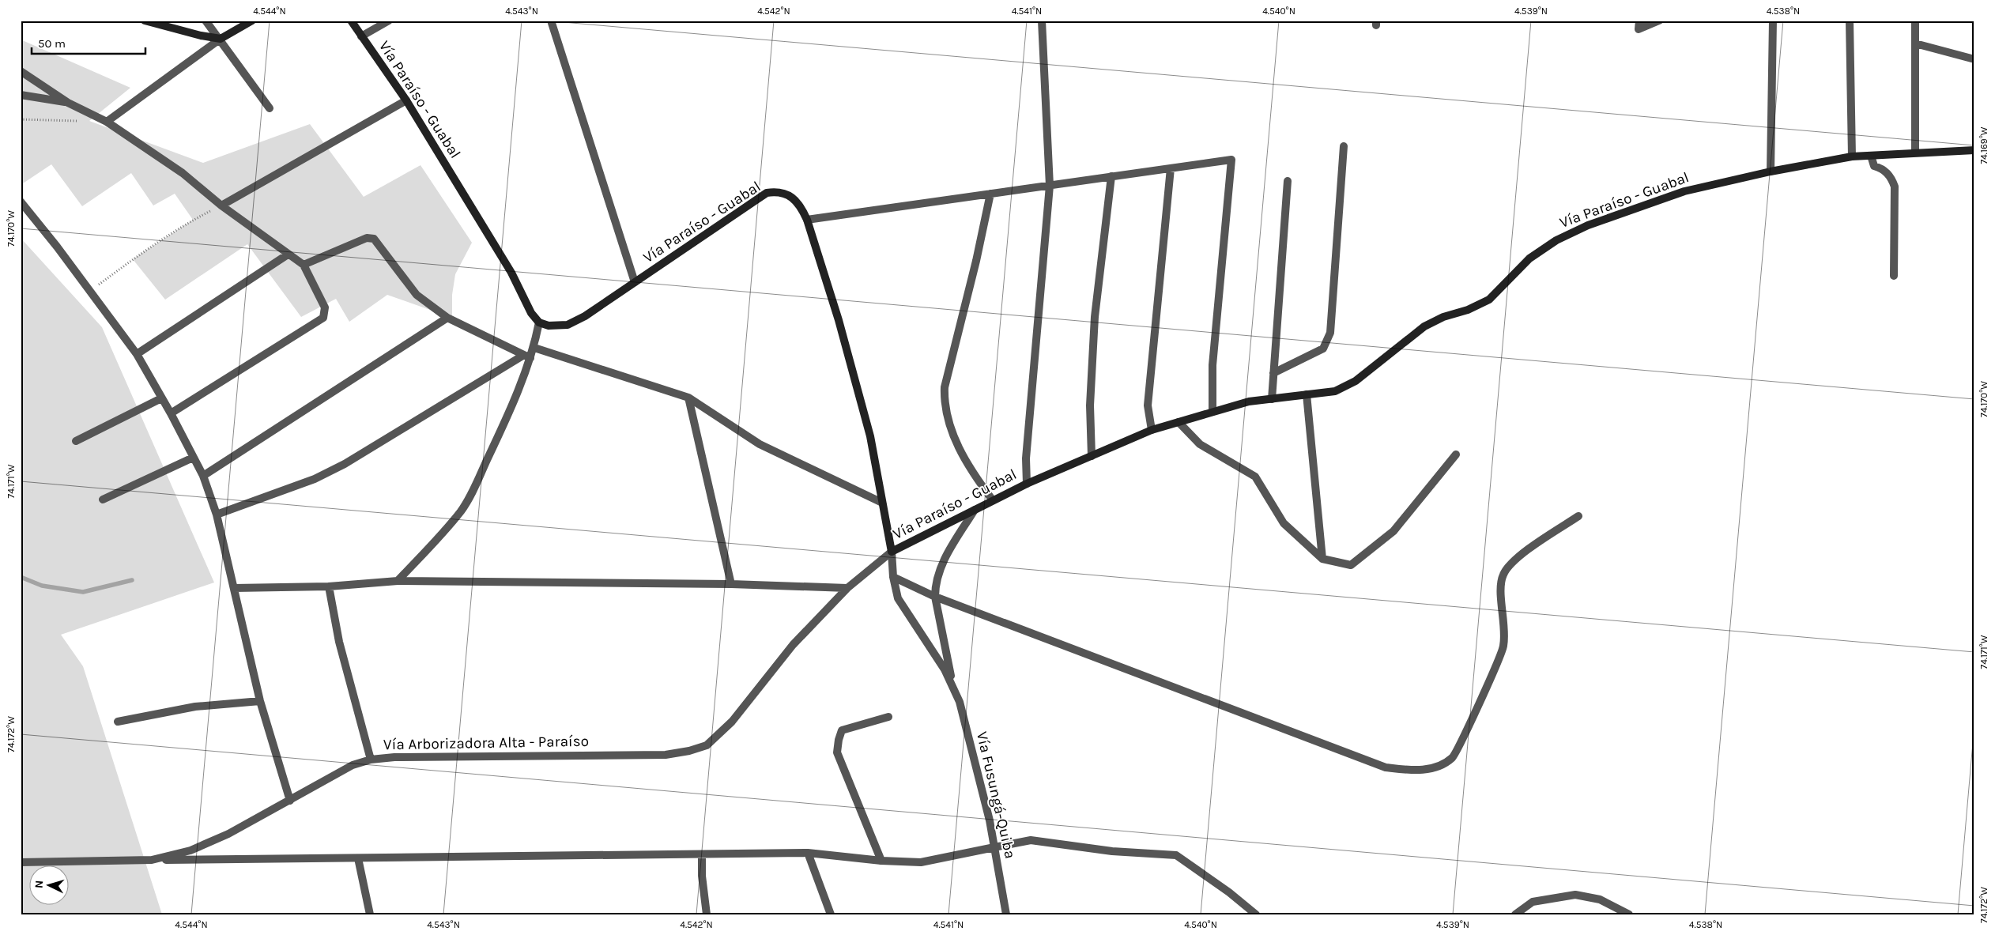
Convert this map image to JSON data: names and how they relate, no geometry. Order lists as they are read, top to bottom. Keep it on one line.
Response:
{"streets":{"street":["Vía Paraíso - Guabal","Vía Arborizadora Alta - Paraíso","Vía Fusungá-Quiba"]},"crossings":[["Vía Paraíso - Guabal","Vía Arborizadora Alta - Paraíso"]],"scale_bar":"50 m","north":"left","coordinates":["4.544°N","4.543°N","4.542°N","4.541°N","4.540°N","4.539°N","4.538°N","74.169°W","74.170°W","74.171°W","74.172°W"]}
